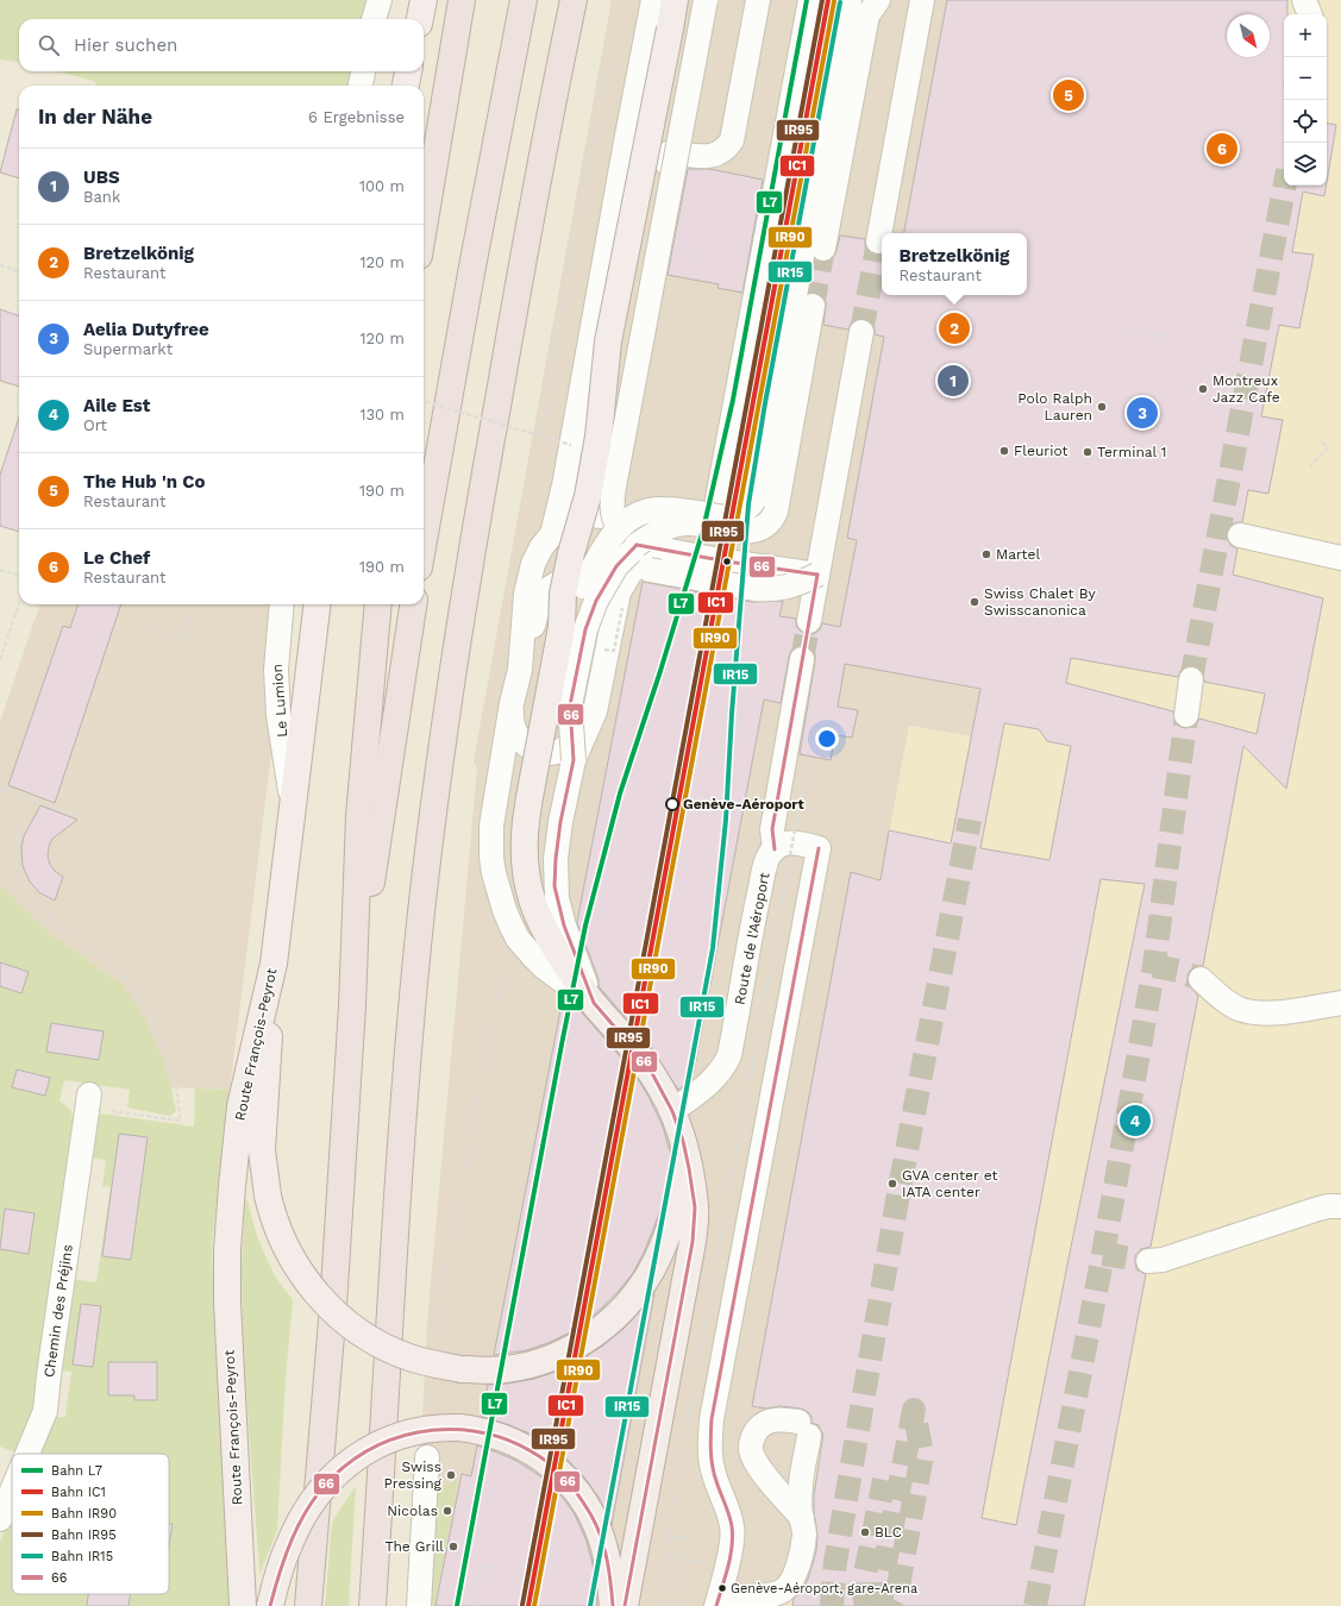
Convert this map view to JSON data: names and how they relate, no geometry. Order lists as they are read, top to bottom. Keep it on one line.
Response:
{"streets":{"main road":["Route François-Peyrot"],"street":["Le Lumion","Route de l'Aéroport","Chemin des Préjins"]},"crossings":[["Le Lumion","Route François-Peyrot"]],"places":["Montreux Jazz Cafe","Polo Ralph Lauren","Fleuriot","Terminal 1","Martel","Swiss Chalet By Swisscanonica","Genève-Aéroport","GVA center et IATA center","Swiss Pressing","Nicolas","BLC","The Grill","Genève-Aéroport, gare-Arena"],"lines":["rail line L7","rail line IC1","rail line IR95","rail line IR90","rail line IR15","transit line 66"],"legend":["Bahn L7","Bahn IC1","Bahn IR90","Bahn IR95","Bahn IR15","66"],"north":"bottom right","page":{"map_buttons":["+","−"],"search":"Hier suchen","pins":["5","6","2","1","3","4"],"heading":["In der Nähe","6 Ergebnisse"],"list":[{"mark":"1","name":"UBS","note":"Bank","value":"100 m"},{"mark":"2","name":"Bretzelkönig","note":"Restaurant","value":"120 m"},{"mark":"3","name":"Aelia Dutyfree","note":"Supermarkt","value":"120 m"},{"mark":"4","name":"Aile Est","note":"Ort","value":"130 m"},{"mark":"5","name":"The Hub 'n Co","note":"Restaurant","value":"190 m"},{"mark":"6","name":"Le Chef","note":"Restaurant","value":"190 m"}],"popup":["Bretzelkönig","Restaurant"]}}
